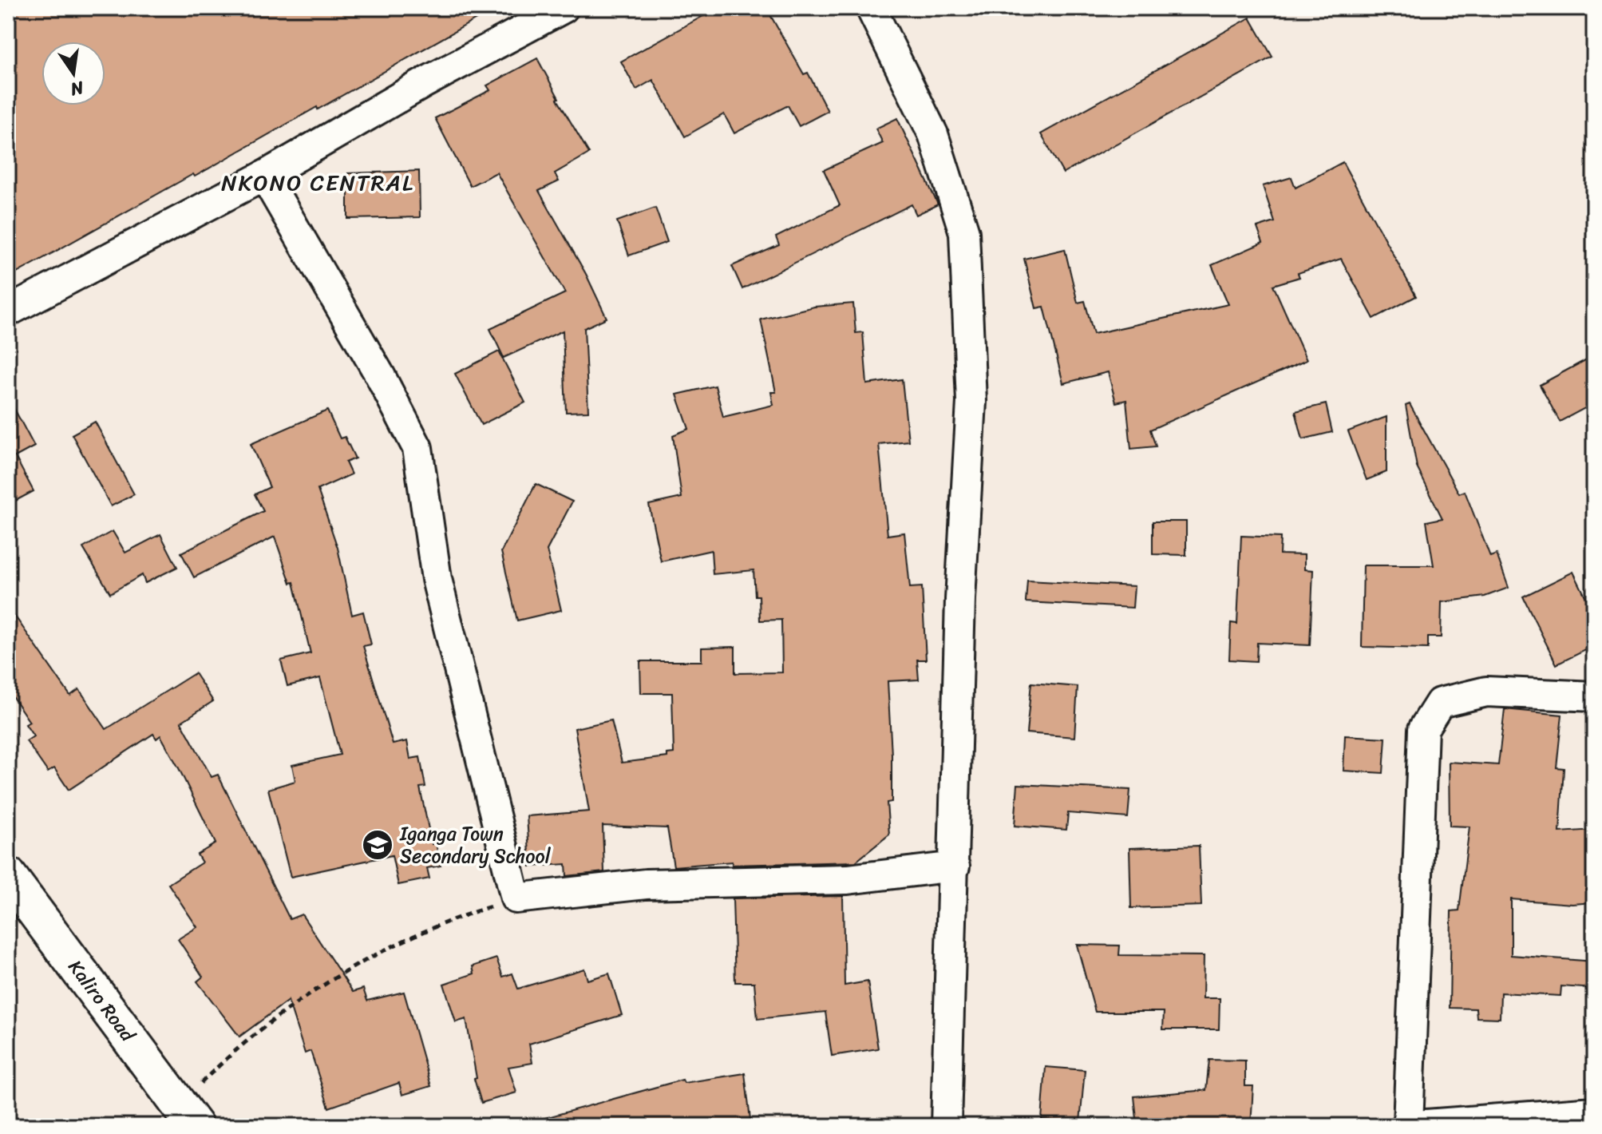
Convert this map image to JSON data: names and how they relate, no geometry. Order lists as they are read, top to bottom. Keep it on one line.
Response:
{"streets":{"main road":["Kaliro Road"]},"districts":["NKONO CENTRAL"],"places":{"school or university":["Iganga Town Secondary School"]},"north":"bottom"}
